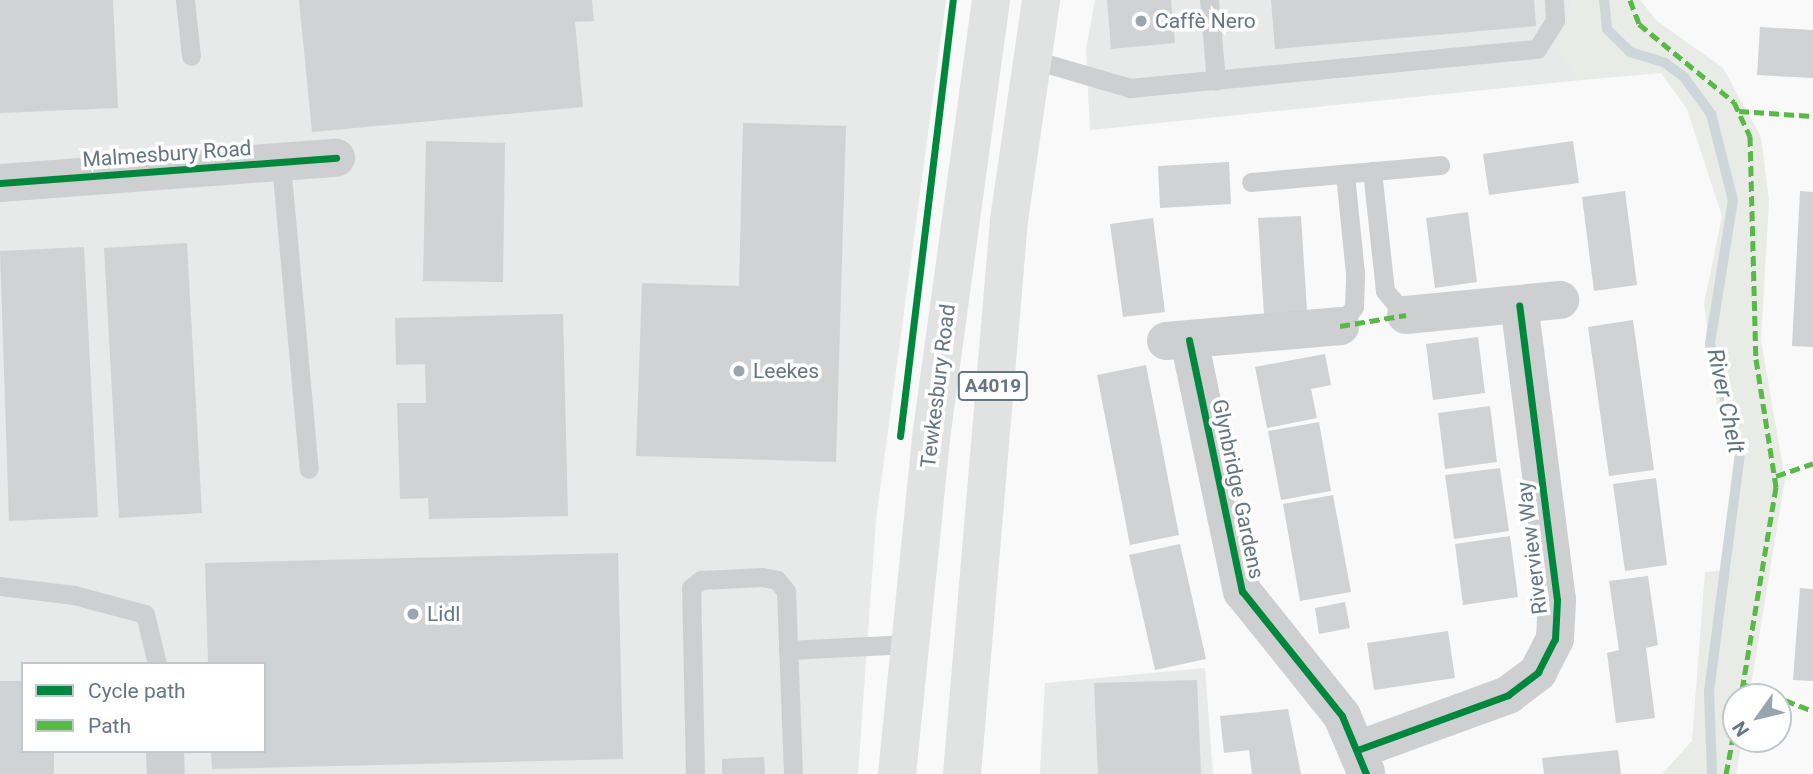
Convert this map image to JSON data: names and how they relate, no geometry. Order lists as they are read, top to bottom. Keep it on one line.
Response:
{"streets":{"highway":["Tewkesbury Road","A4019"],"street":["Malmesbury Road","Glynbridge Gardens","Riverview Way"]},"crossings":[["Glynbridge Gardens","Riverview Way"]],"water":["River Chelt"],"places":["Caffè Nero","Leekes","Lidl"],"legend":["Cycle path","Path"],"north":"bottom left"}
